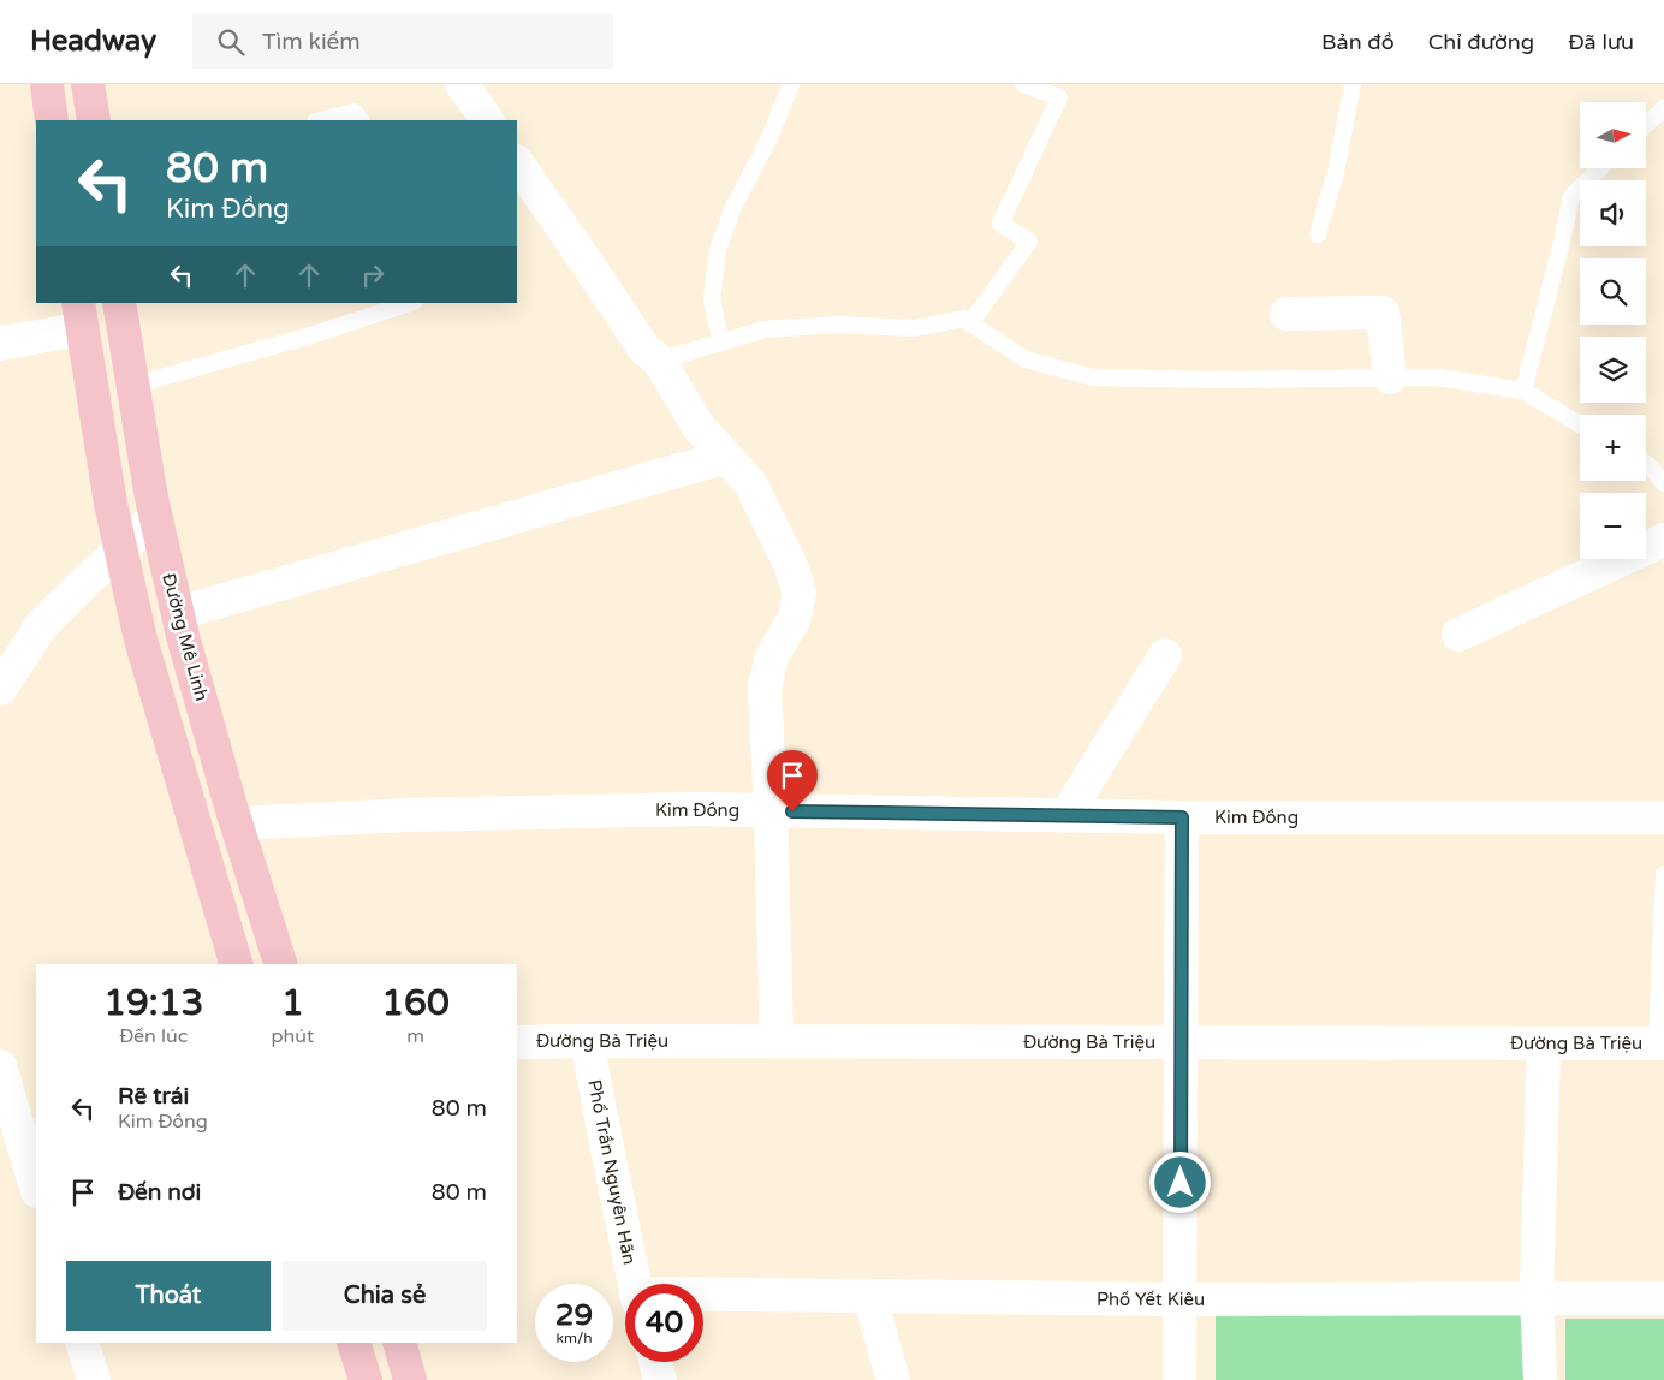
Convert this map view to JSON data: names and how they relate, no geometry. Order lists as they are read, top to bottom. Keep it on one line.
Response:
{"streets":{"main road":["Đường Mê Linh"],"street":["Kim Đồng","Đường Bà Triệu","Phố Trần Nguyên Hãn","Phố Yết Kiêu"]},"crossings":[["Đường Mê Linh","Kim Đồng"],["Đường Bà Triệu","Phố Trần Nguyên Hãn"]],"north":"right","page":{"header":"Headway","search":"Tìm kiếm","nav":["Bản đồ","Chỉ đường","Đã lưu"],"map_buttons":["+","−"],"turn":["80 m","Kim Đồng"],"eta":["19:13","Đến lúc","1","phút","160","m"],"list":[{"name":"Rẽ trái","note":"Kim Đồng","value":"80 m"},{"name":"Đến nơi","value":"80 m"}],"buttons":["Thoát","Chia sẻ"],"speed":"29 km/h","limit":"40"}}
